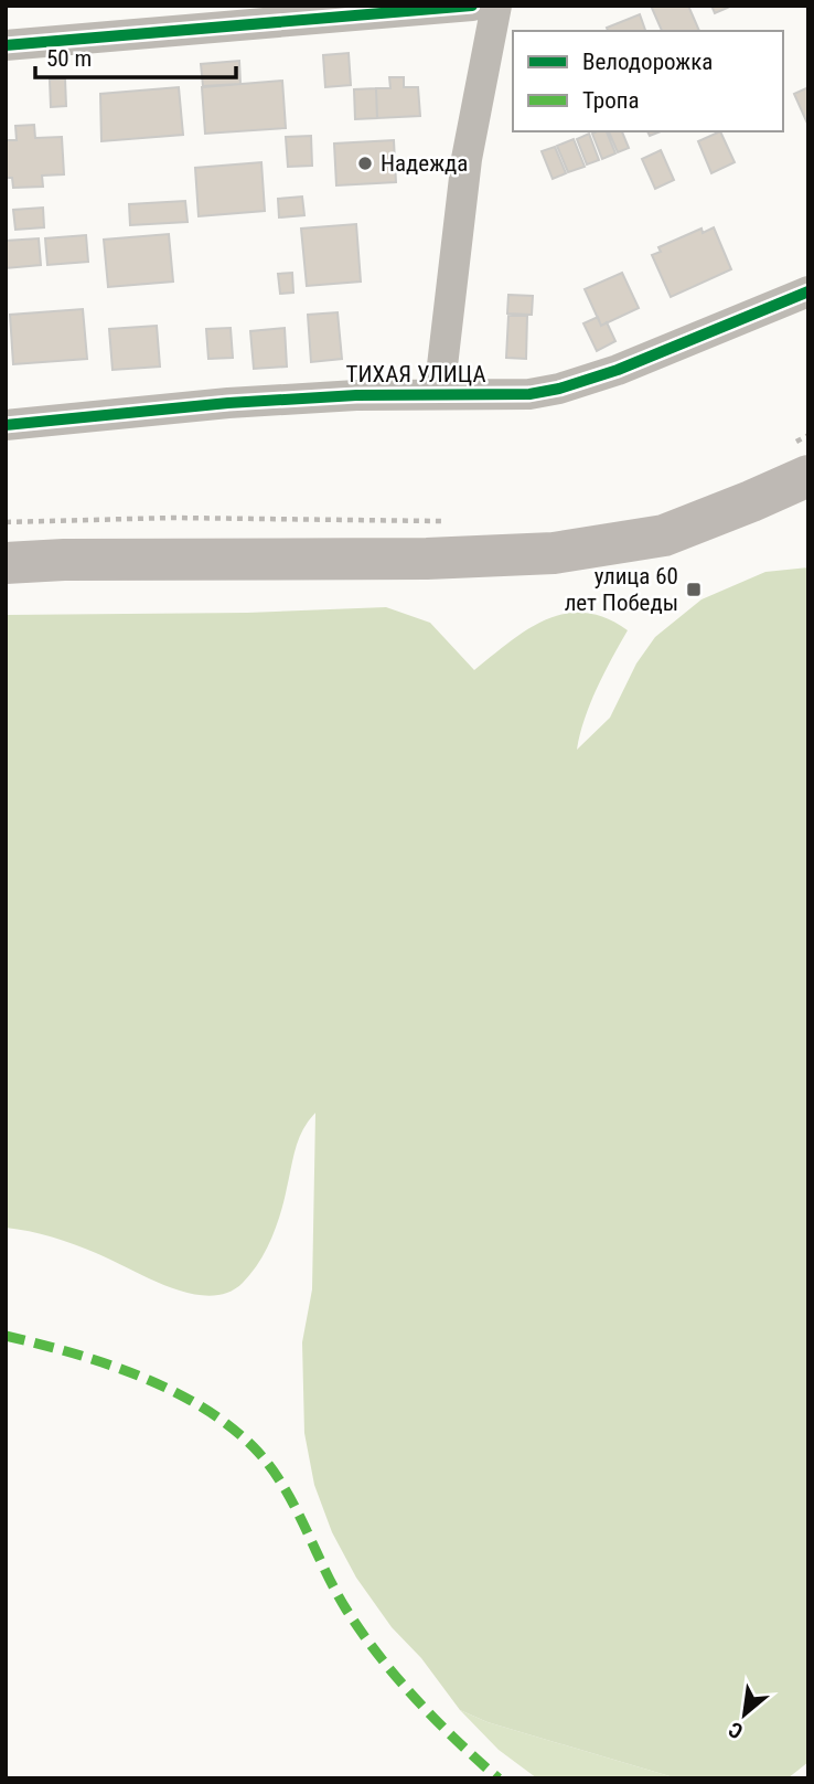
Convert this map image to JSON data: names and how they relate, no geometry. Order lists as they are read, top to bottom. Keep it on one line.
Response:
{"streets":{"street":["ТИХАЯ УЛИЦА"]},"places":{"other":["Надежда"],"transit":["улица 60 лет Победы"]},"legend":["Велодорожка","Тропа"],"scale_bar":"50 m","north":"bottom left"}
